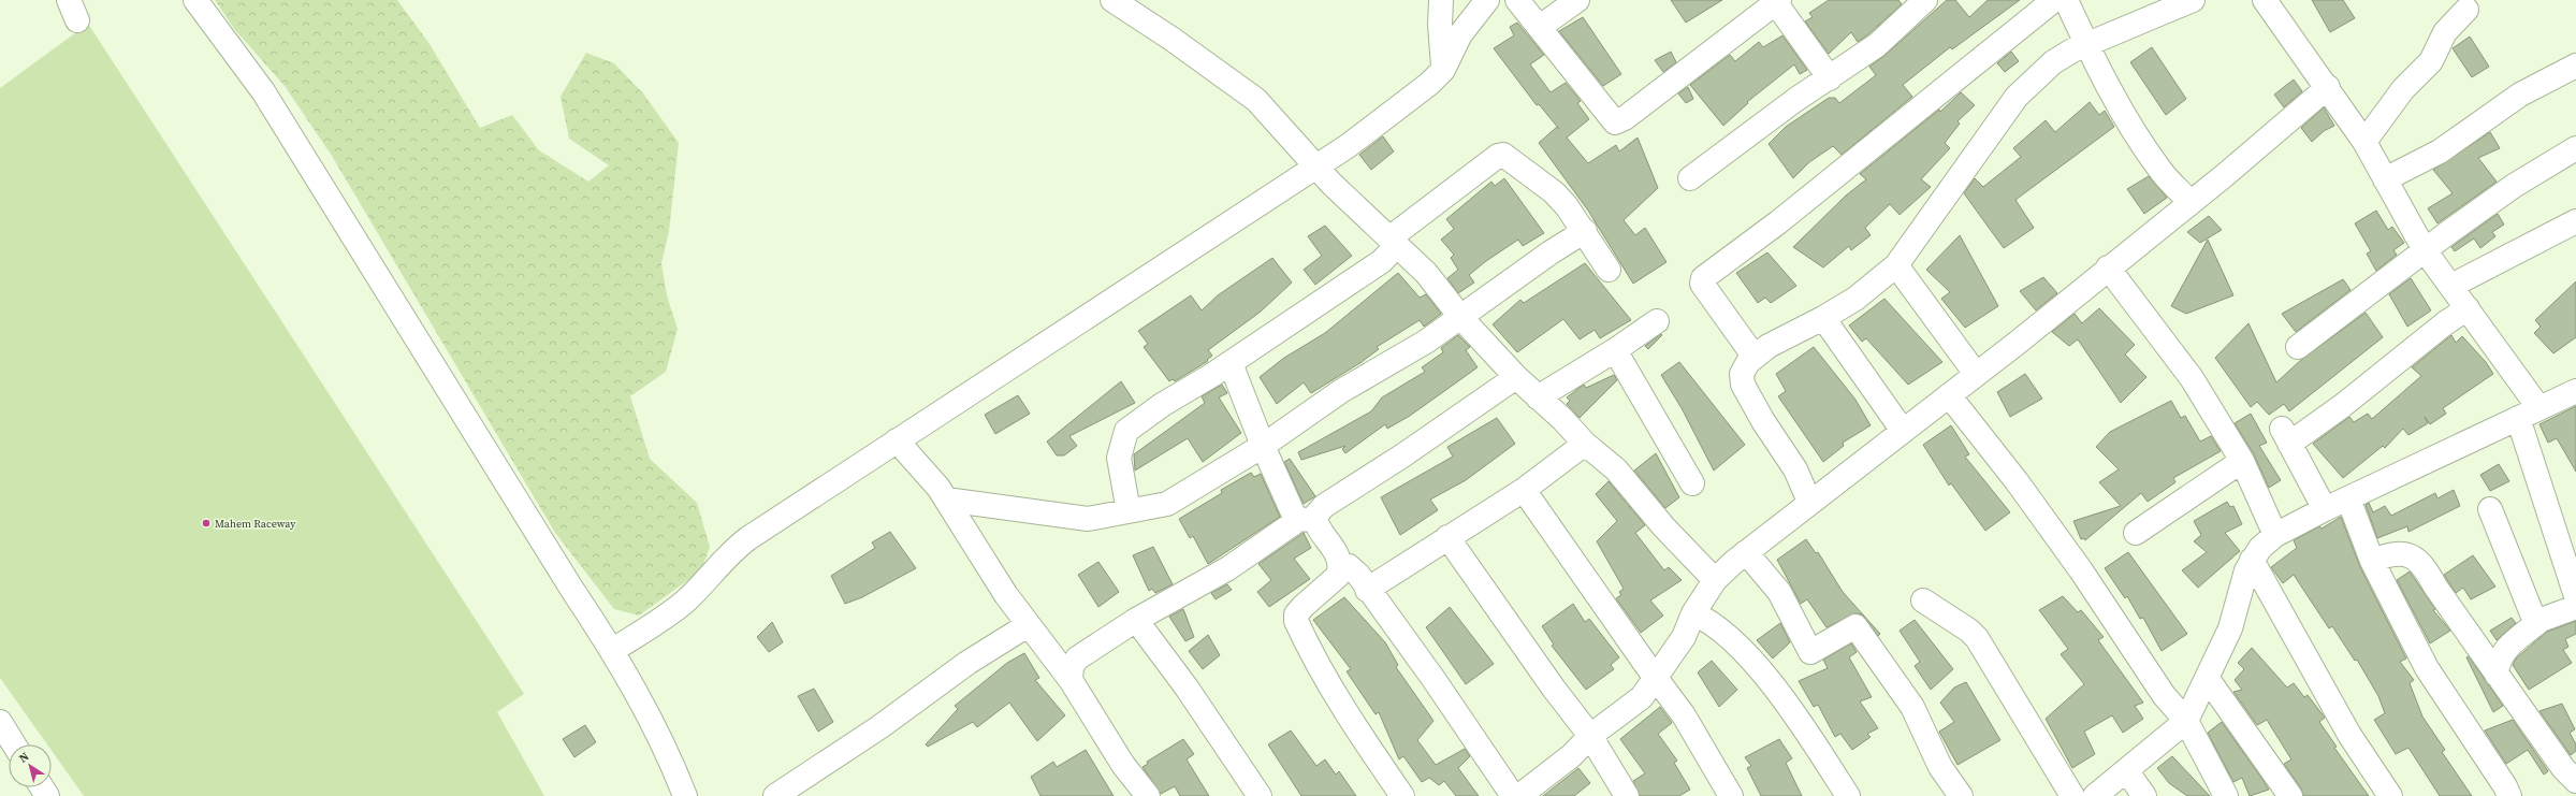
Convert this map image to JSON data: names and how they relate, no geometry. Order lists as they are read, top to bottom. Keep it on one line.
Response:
{"places":["Mahem Raceway"],"north":"top left"}
